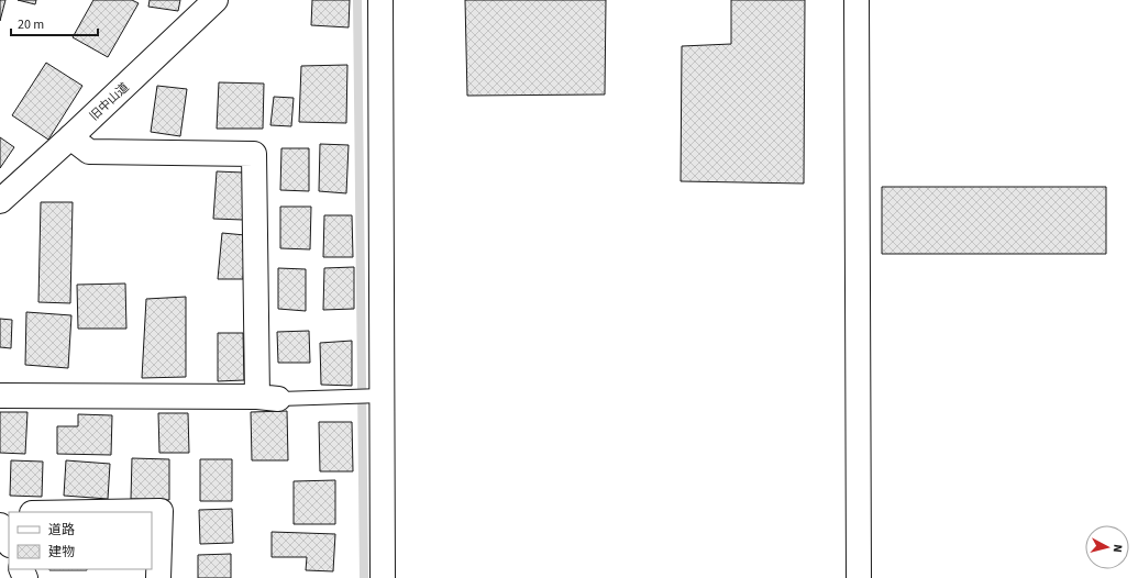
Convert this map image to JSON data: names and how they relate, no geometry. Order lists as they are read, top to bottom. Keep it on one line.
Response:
{"streets":{"street":["旧中山道"]},"legend":["道路","建物"],"scale_bar":"20 m","north":"right"}
